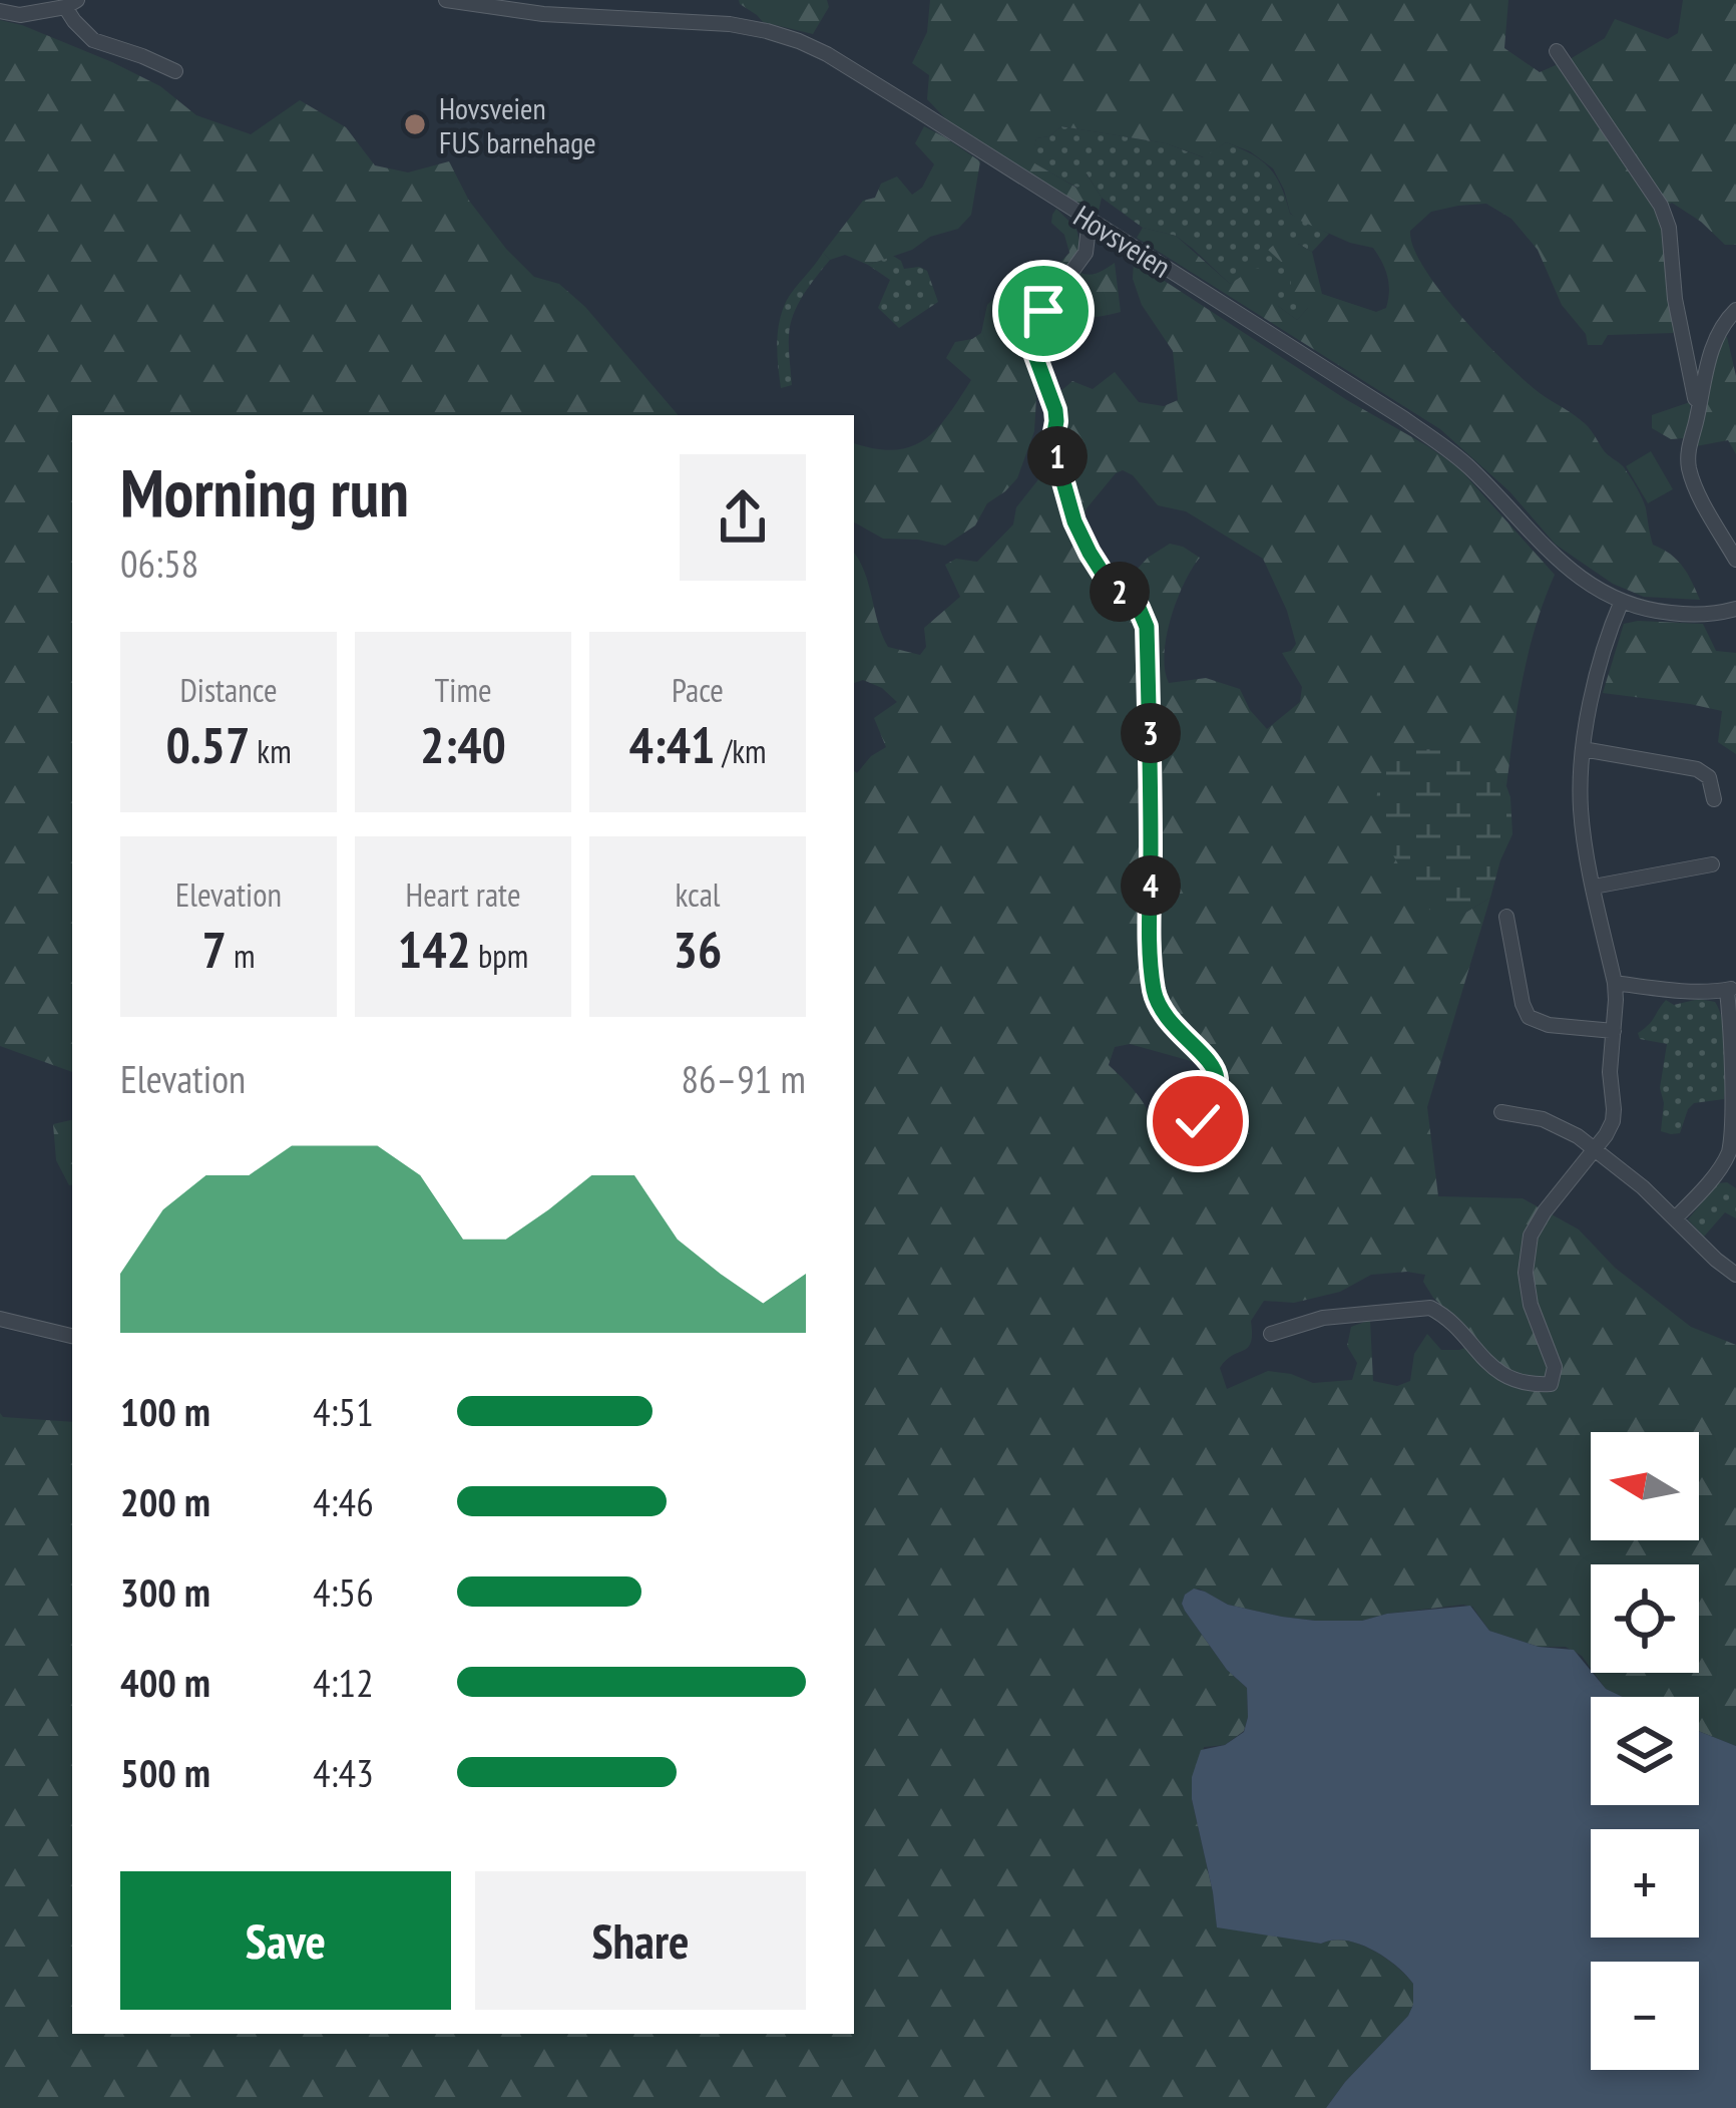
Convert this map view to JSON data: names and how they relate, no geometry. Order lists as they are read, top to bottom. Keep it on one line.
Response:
{"streets":{"street":["Hovsveien"]},"places":["Hovsveien FUS barnehage"],"north":"left","page":{"heading":["Morning run","06:58"],"pins":["1","2","3","4"],"stats":[["Distance","0.57 km"],["Time","2:40"],["Pace","4:41 /km"],["Elevation","7 m"],["Heart rate","142 bpm"],["kcal","36"]],"chart":["Elevation","86–91 m"],"list":[{"name":"100 m","note":"4:51"},{"name":"200 m","note":"4:46"},{"name":"300 m","note":"4:56"},{"name":"400 m","note":"4:12"},{"name":"500 m","note":"4:43"}],"map_buttons":["+","−"],"buttons":["Save","Share"]}}
